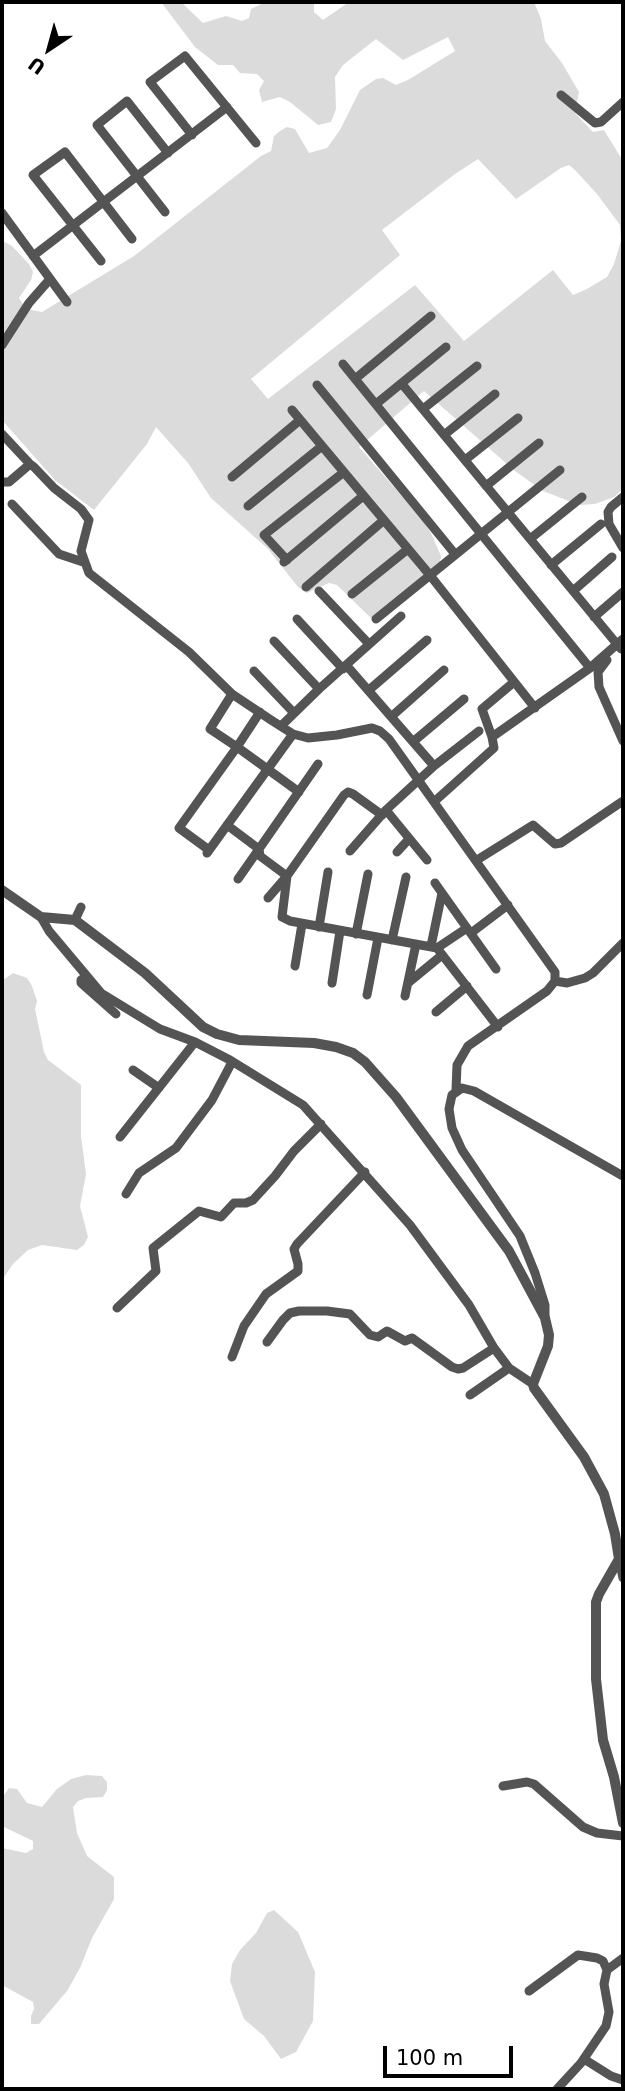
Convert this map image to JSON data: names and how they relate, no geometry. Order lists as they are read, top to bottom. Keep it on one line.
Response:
{"scale_bar":"100 m","north":"bottom left"}
